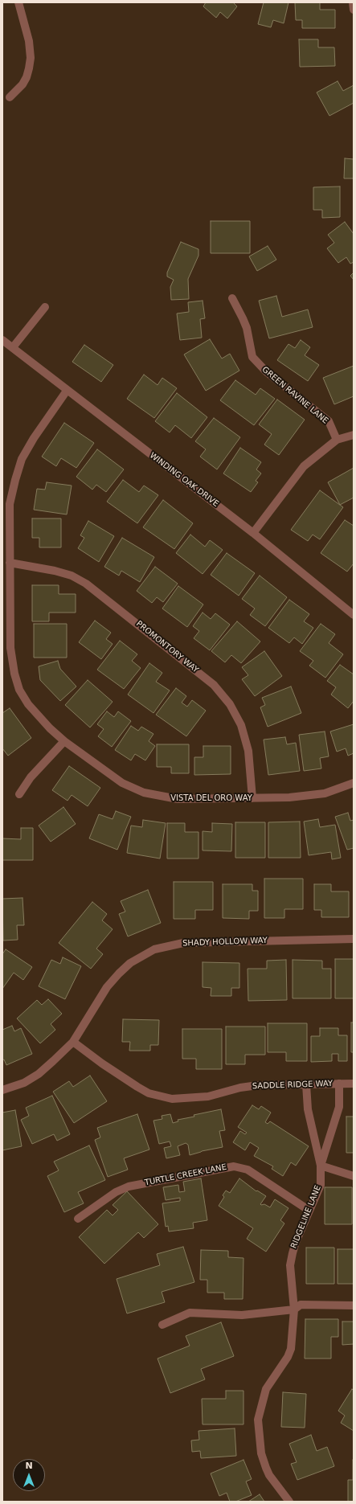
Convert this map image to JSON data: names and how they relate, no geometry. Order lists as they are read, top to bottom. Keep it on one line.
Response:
{"streets":{"street":["GREEN RAVINE LANE","WINDING OAK DRIVE","PROMONTORY WAY","VISTA DEL ORO WAY","SHADY HOLLOW WAY","SADDLE RIDGE WAY","TURTLE CREEK LANE","RIDGELINE LANE"]},"crossings":[["WINDING OAK DRIVE","VISTA DEL ORO WAY"],["PROMONTORY WAY","VISTA DEL ORO WAY"],["SHADY HOLLOW WAY","SADDLE RIDGE WAY"],["SADDLE RIDGE WAY","RIDGELINE LANE"],["TURTLE CREEK LANE","RIDGELINE LANE"]],"north":"top"}
